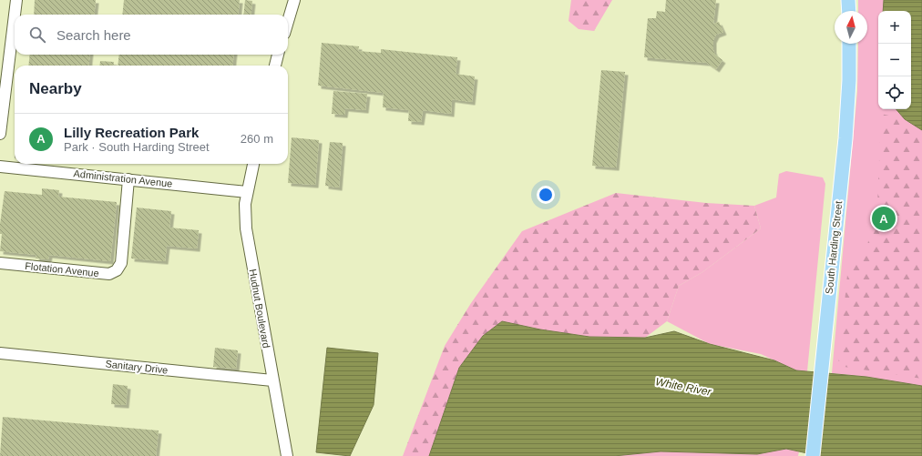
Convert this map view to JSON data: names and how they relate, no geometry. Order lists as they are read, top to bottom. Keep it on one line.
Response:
{"streets":{"main road":["South Harding Street"],"street":["Administration Avenue","Flotation Avenue","Hudnut Boulevard","Sanitary Drive"]},"crossings":[["Administration Avenue","Flotation Avenue"],["Administration Avenue","Hudnut Boulevard"],["Hudnut Boulevard","Sanitary Drive"]],"water":["White River"],"north":"top","page":{"map_buttons":["+","−"],"search":"Search here","heading":"Nearby","list":[{"mark":"A","name":"Lilly Recreation Park","note":"Park · South Harding Street","value":"260 m"}],"pins":"A"}}
